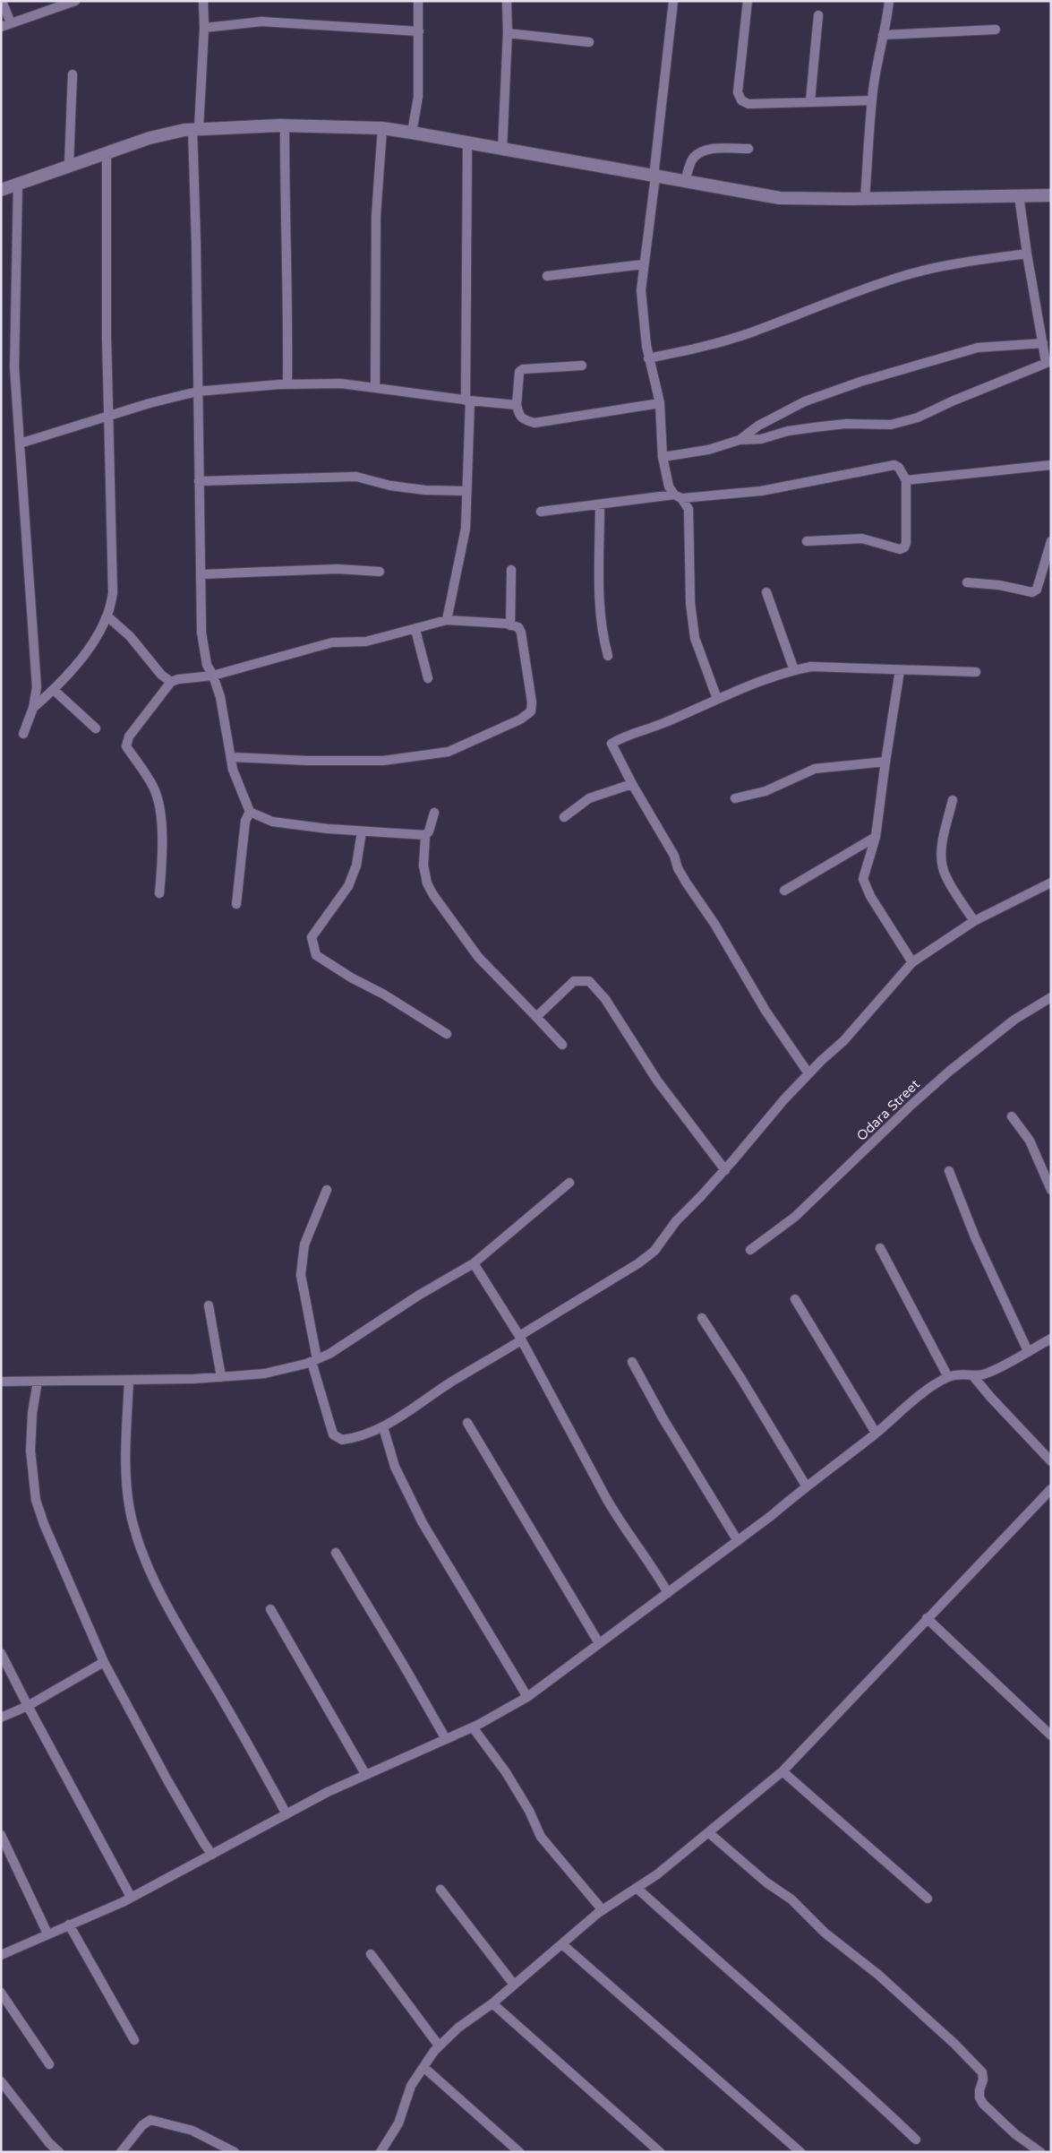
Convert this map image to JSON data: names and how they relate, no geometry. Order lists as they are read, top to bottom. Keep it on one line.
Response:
{"streets":{"street":["Odara Street"]}}
